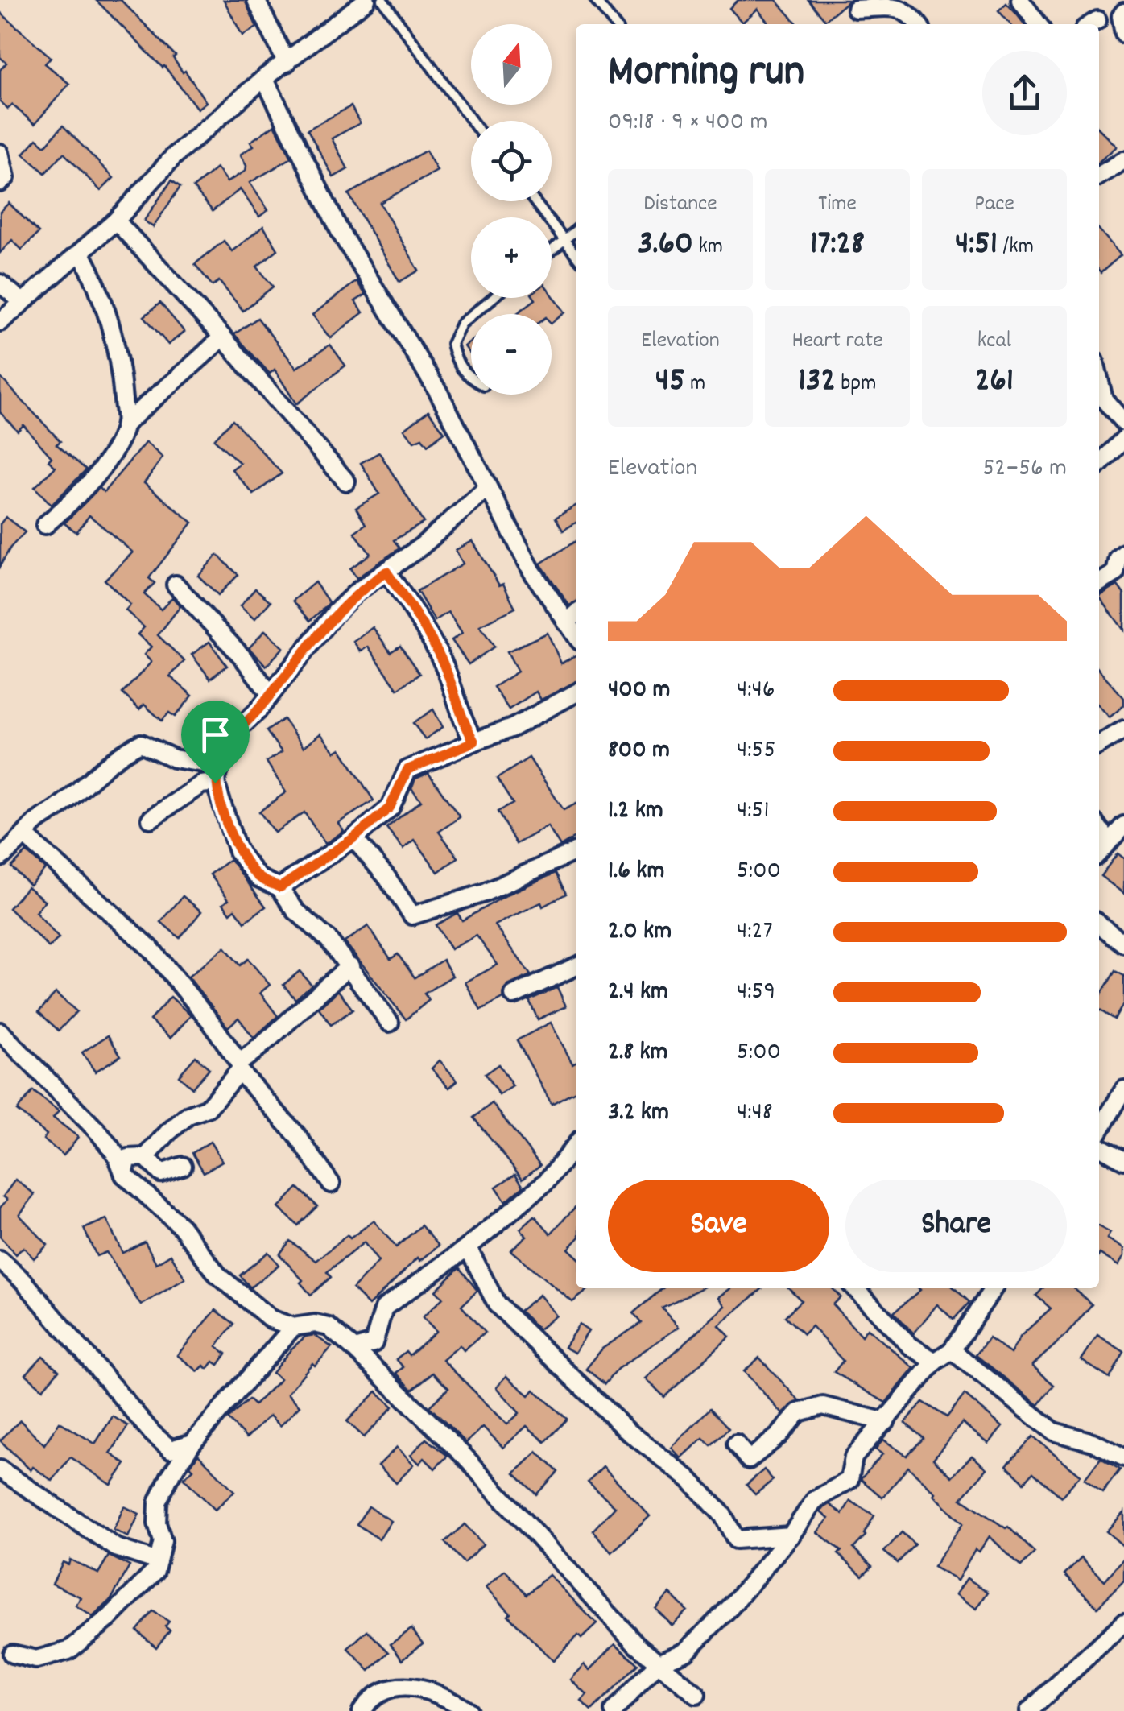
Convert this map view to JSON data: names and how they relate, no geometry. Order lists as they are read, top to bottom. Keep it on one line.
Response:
{"north":"top","page":{"map_buttons":["+","−"],"heading":["Morning run","09:18 · 9 × 400 m"],"stats":[["Distance","3.60 km"],["Time","17:28"],["Pace","4:51 /km"],["Elevation","45 m"],["Heart rate","132 bpm"],["kcal","261"]],"chart":["Elevation","52–56 m"],"list":[{"name":"400 m","note":"4:46"},{"name":"800 m","note":"4:55"},{"name":"1.2 km","note":"4:51"},{"name":"1.6 km","note":"5:00"},{"name":"2.0 km","note":"4:27"},{"name":"2.4 km","note":"4:59"},{"name":"2.8 km","note":"5:00"},{"name":"3.2 km","note":"4:48"}],"buttons":["Save","Share"]}}
